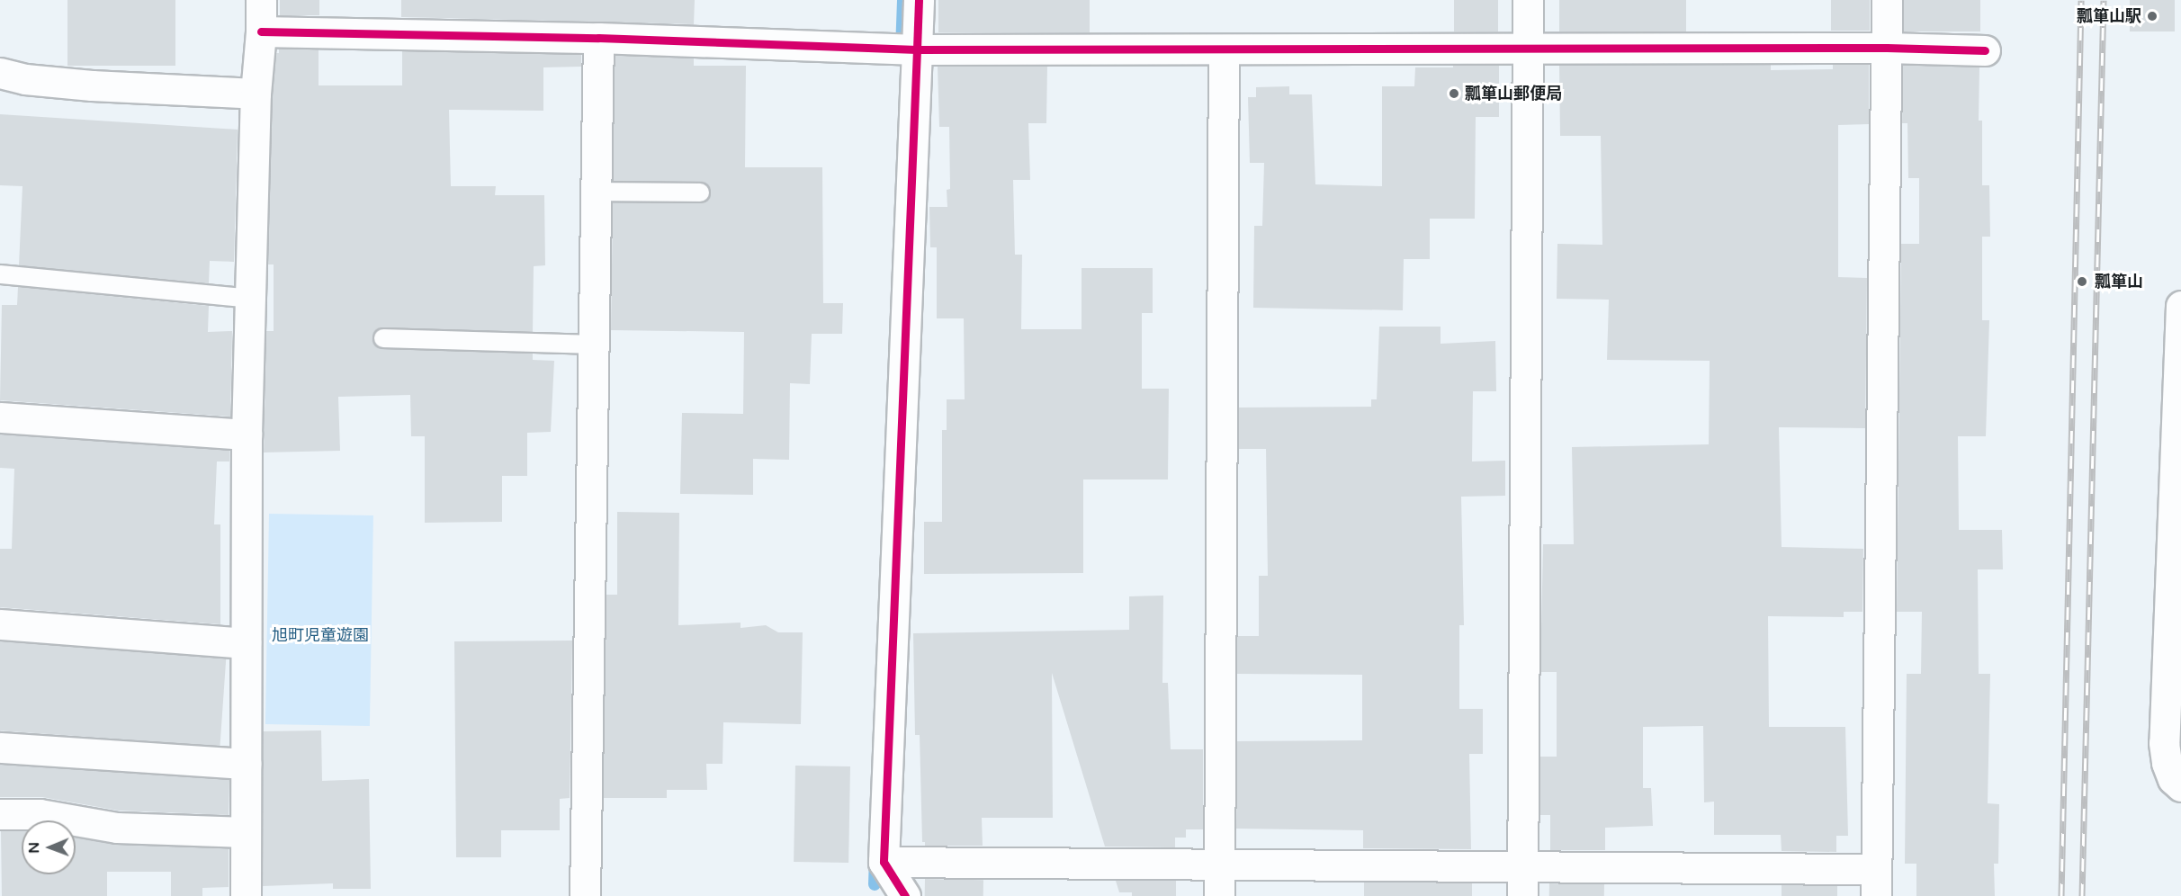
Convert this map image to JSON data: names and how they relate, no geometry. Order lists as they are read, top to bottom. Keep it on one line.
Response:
{"parks":["旭町児童遊園"],"places":["瓢箪山駅","瓢箪山郵便局","瓢箪山"],"north":"left"}
